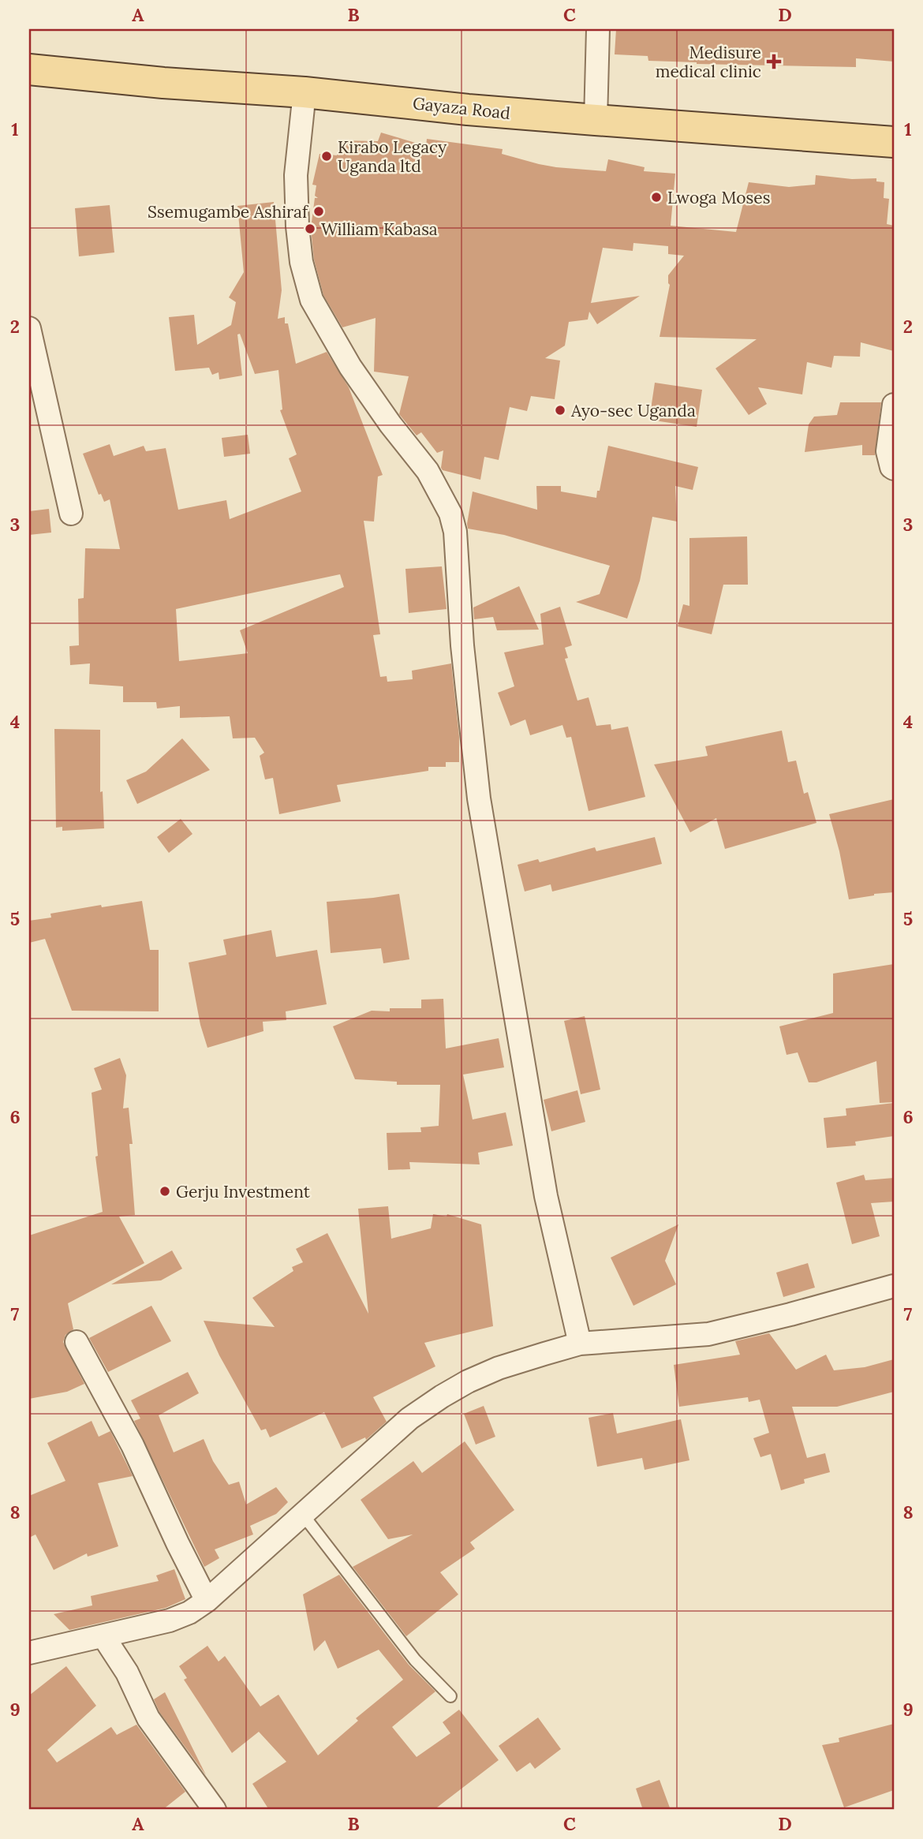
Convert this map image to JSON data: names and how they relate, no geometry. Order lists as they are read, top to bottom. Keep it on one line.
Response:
{"streets":{"main road":["Gayaza Road"]},"places":{"health":["Medisure medical clinic"],"other":["Kirabo Legacy Uganda ltd","Lwoga Moses","Ssemugambe Ashiraf","William Kabasa","Ayo-sec Uganda","Gerju Investment"]},"grid":{"columns":["A","B","C","D"],"rows":["1","2","3","4","5","6","7","8","9"]}}
